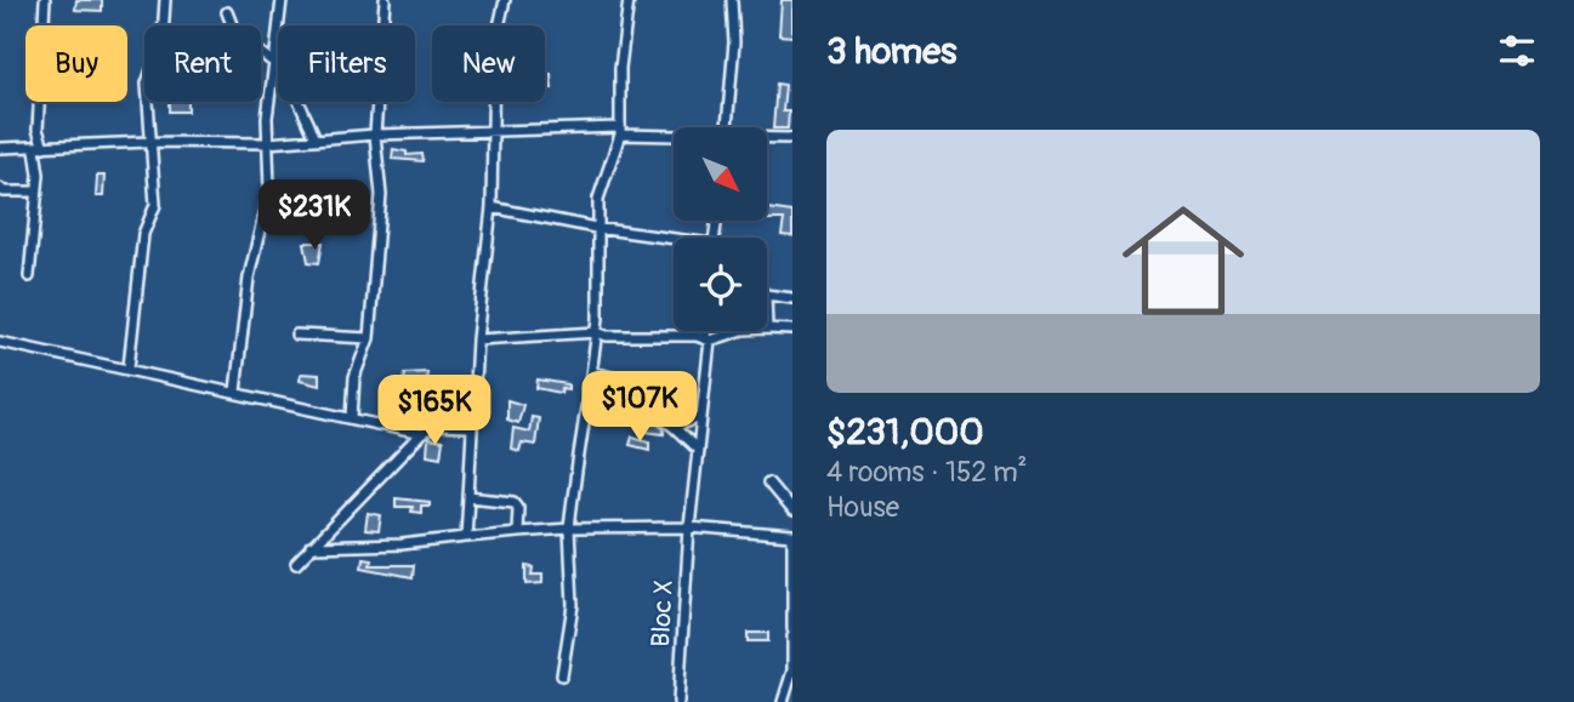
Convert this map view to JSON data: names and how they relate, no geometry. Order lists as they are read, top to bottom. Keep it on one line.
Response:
{"streets":{"street":["Bloc X"]},"north":"bottom right","page":{"heading":"3 homes","chip":["Buy","Rent","Filters","New"],"list":[{"name":"$231,000","note":"4 rooms · 152 m² · House"}],"price":["$231K","$107K","$165K"]}}
